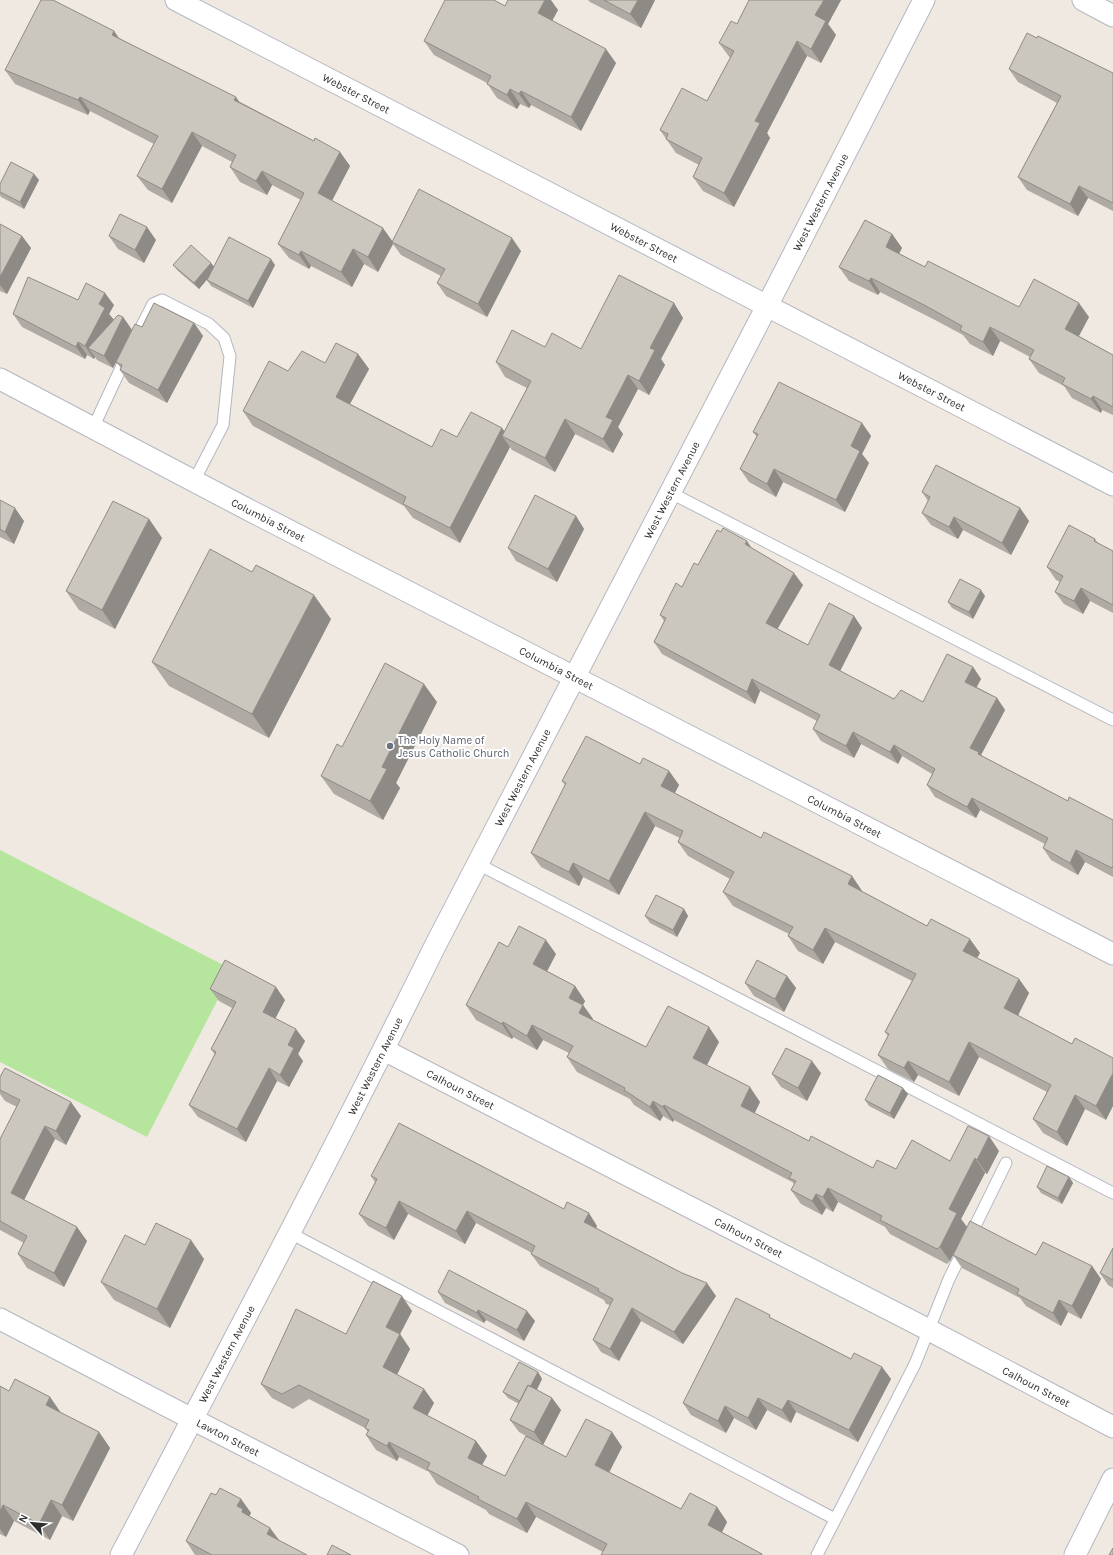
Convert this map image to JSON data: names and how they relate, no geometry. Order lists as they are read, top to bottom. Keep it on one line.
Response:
{"streets":{"street":["Webster Street","West Western Avenue","Columbia Street","Calhoun Street","Lawton Street"]},"crossings":[["Webster Street","West Western Avenue"],["West Western Avenue","Columbia Street"],["West Western Avenue","Calhoun Street"],["West Western Avenue","Lawton Street"]],"places":["The Holy Name of Jesus Catholic Church"],"north":"top left"}
